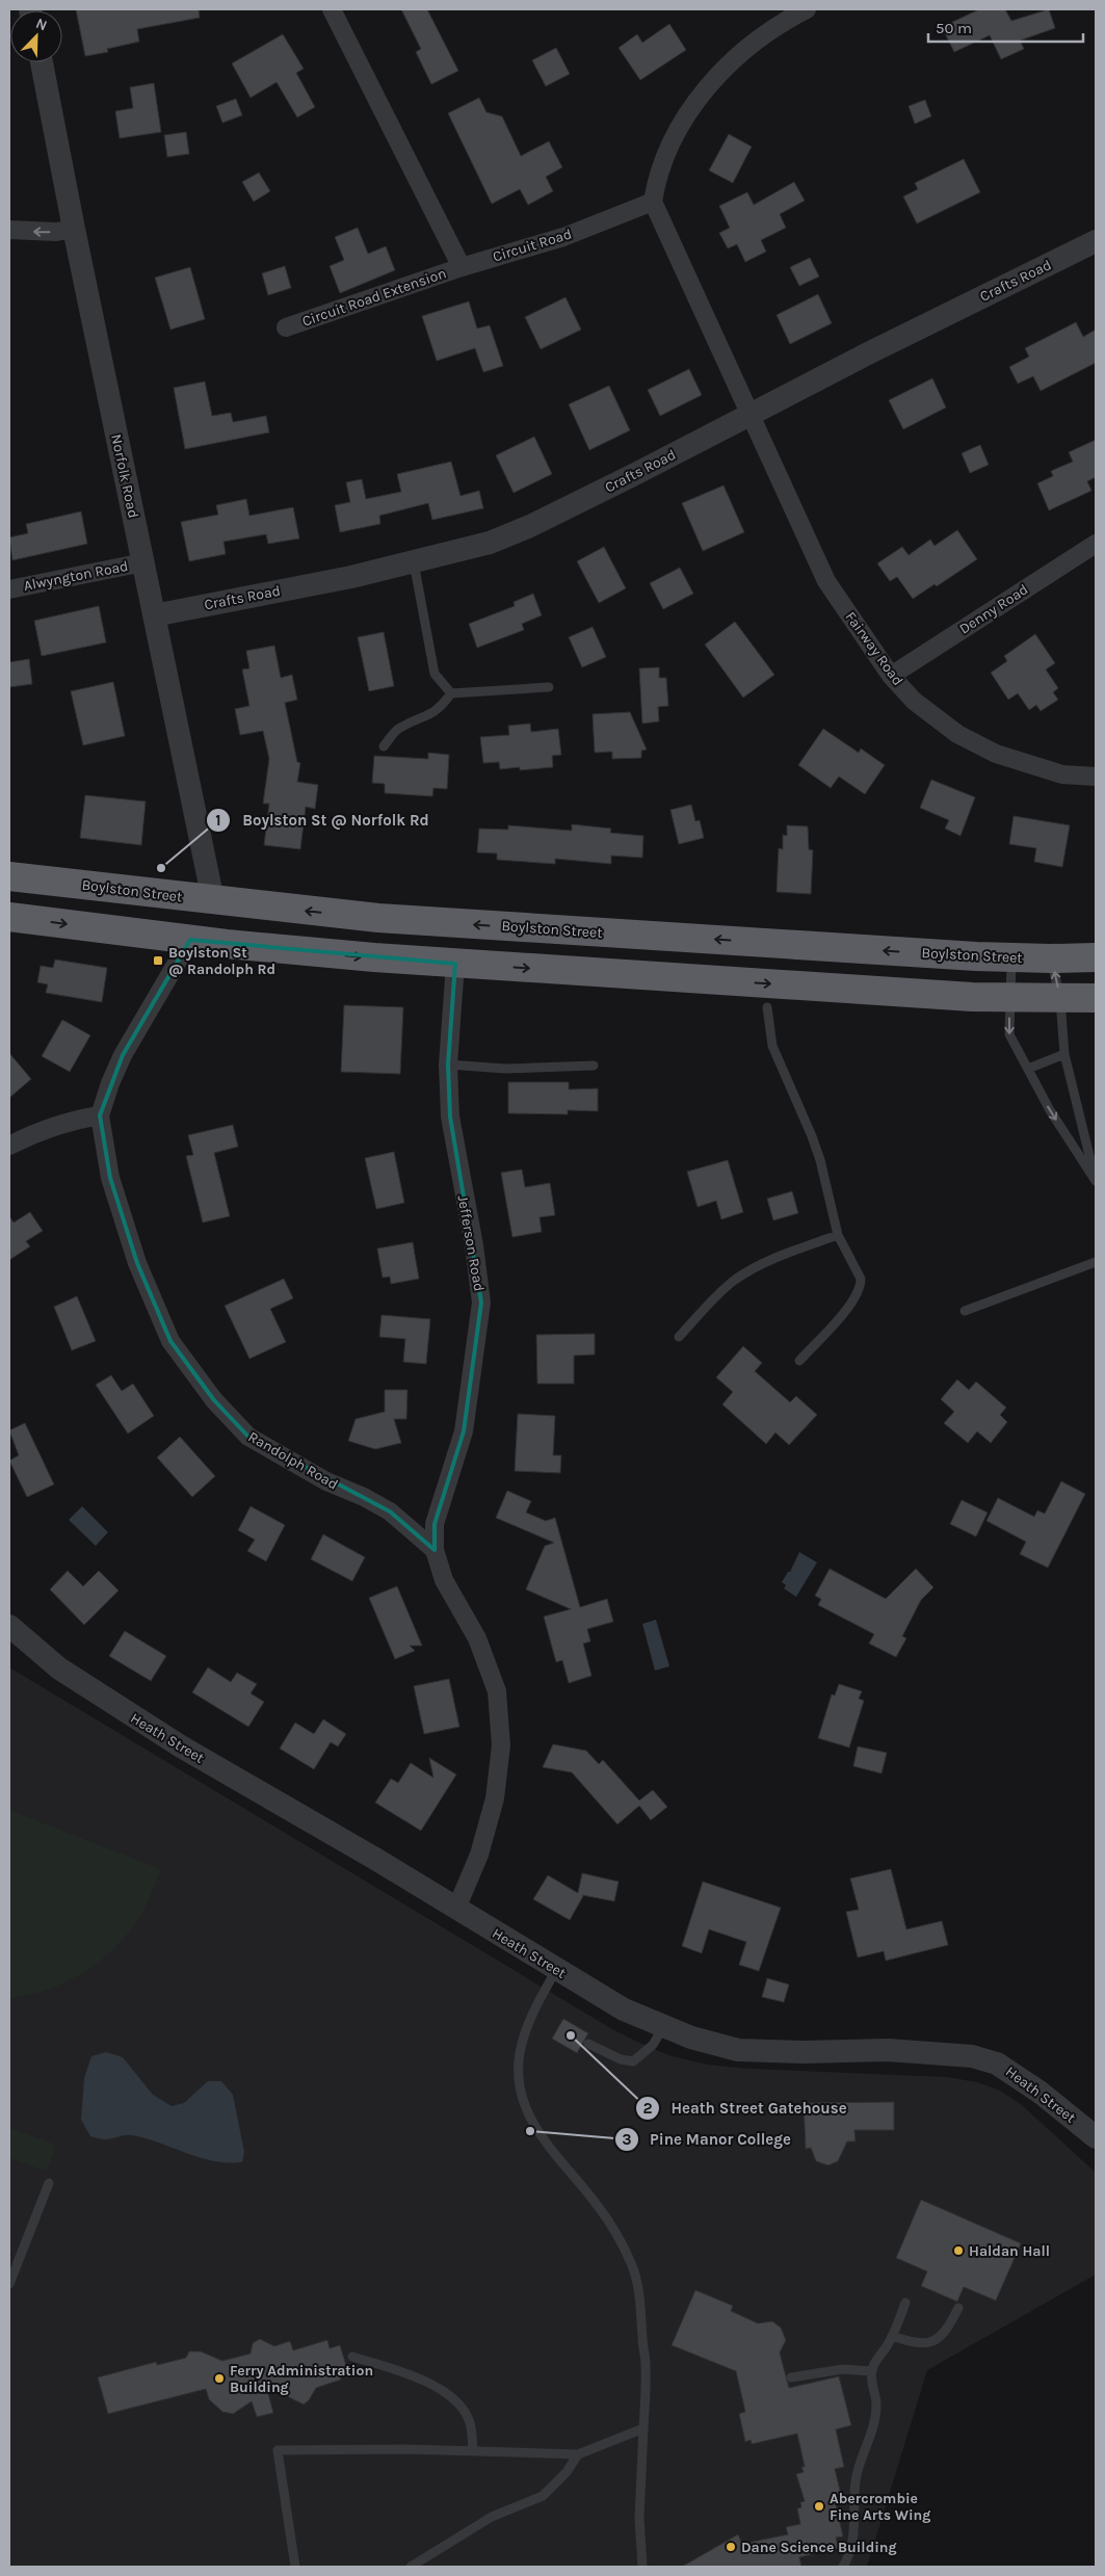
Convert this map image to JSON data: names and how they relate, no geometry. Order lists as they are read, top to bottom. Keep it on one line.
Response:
{"streets":{"highway":["Boylston Street"],"street":["Circuit Road","Crafts Road","Circuit Road Extension","Norfolk Road","Alwyngton Road","Denny Road","Fairway Road","Jefferson Road","Randolph Road","Heath Street"]},"crossings":[["Circuit Road","Circuit Road Extension"],["Crafts Road","Norfolk Road"],["Crafts Road","Fairway Road"],["Norfolk Road","Alwyngton Road"],["Norfolk Road","Boylston Street"],["Denny Road","Fairway Road"],["Jefferson Road","Randolph Road"]],"places":{"other":["Boylston St @ Norfolk Rd","Heath Street Gatehouse","Pine Manor College","Haldan Hall","Ferry Administration Building","Abercrombie Fine Arts Wing","Dane Science Building"],"transit":["Boylston St @ Randolph Rd"]},"scale_bar":"50 m","north":"top right"}
